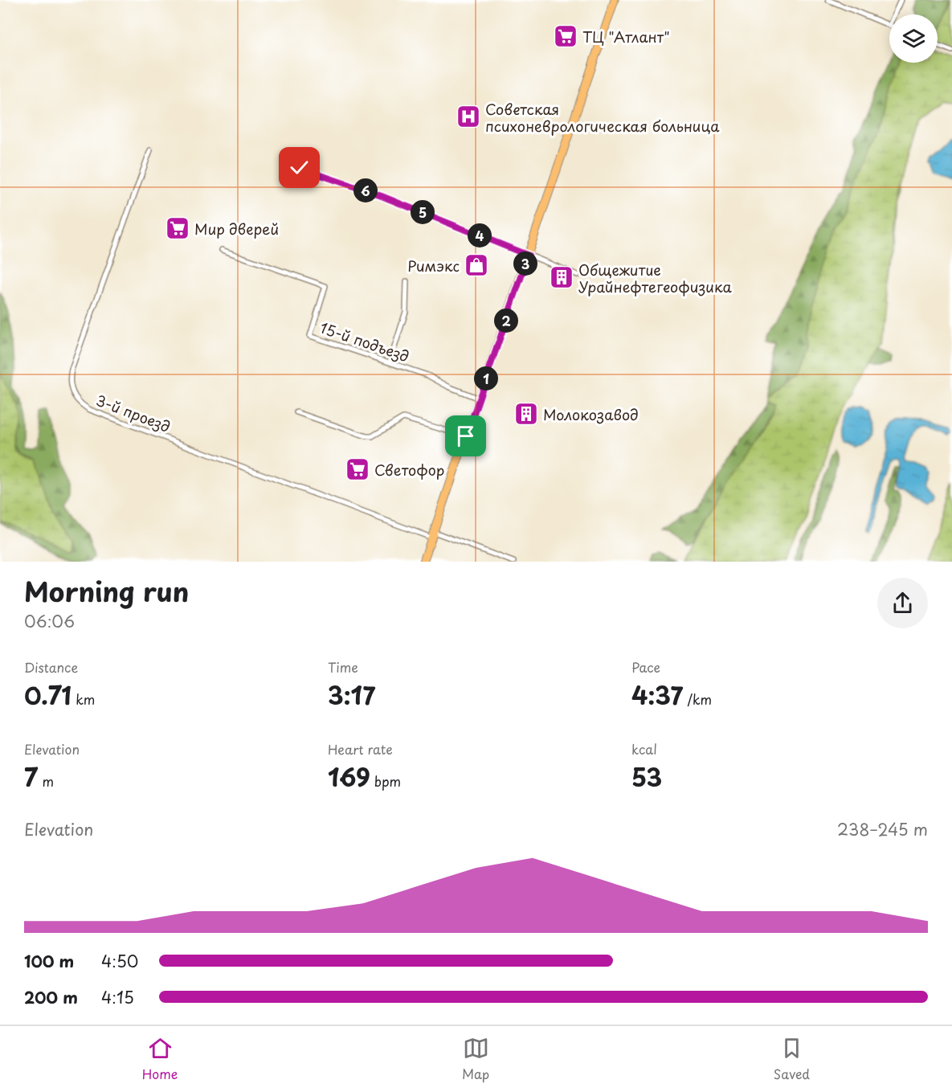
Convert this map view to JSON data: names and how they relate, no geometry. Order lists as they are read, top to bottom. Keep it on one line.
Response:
{"streets":{"street":["15-й подъезд","3-й проезд"]},"places":{"supermarket":["ТЦ \"Атлант\"","Мир дверей","Светофор"],"hospital":["Советская психоневрологическая больница"],"shop":["Римэкс"],"building":["Общежитие Урайнефтегеофизика","Молокозавод"]},"page":{"pins":["6","5","4","3","2","1"],"heading":["Morning run","06:06"],"stats":[["Distance","0.71 km"],["Time","3:17"],["Pace","4:37 /km"],["Elevation","7 m"],["Heart rate","169 bpm"],["kcal","53"]],"chart":["Elevation","238–245 m"],"list":[{"name":"100 m","note":"4:50"},{"name":"200 m","note":"4:15"}],"tabs":["Home","Map","Saved"]}}
